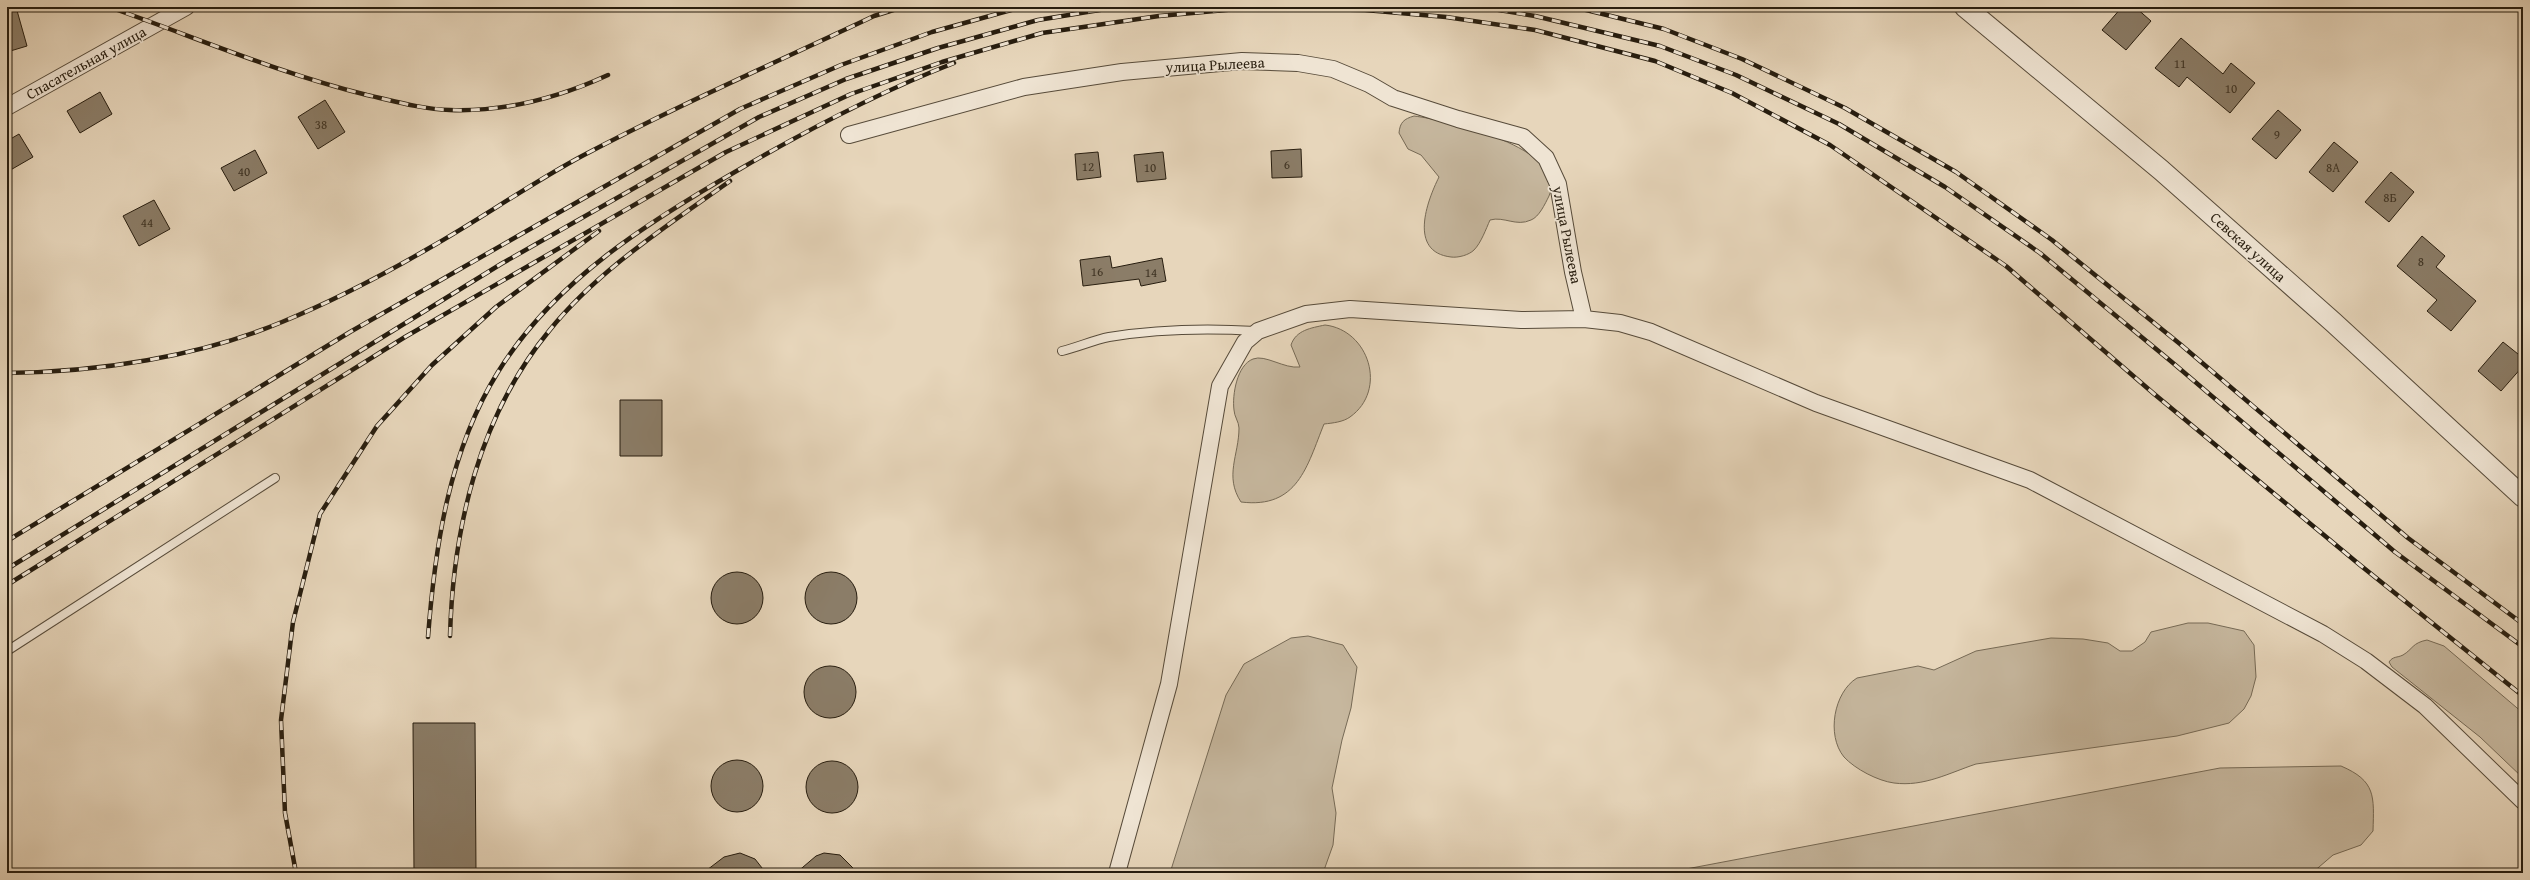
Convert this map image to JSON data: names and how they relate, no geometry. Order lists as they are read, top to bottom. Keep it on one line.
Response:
{"streets":{"street":["Спасательная улица","улица Рылеева","Севская улица"]},"house_numbers":["11","10","38","9","6","12","10","8А","40","8Б","44","8","16","14"]}
